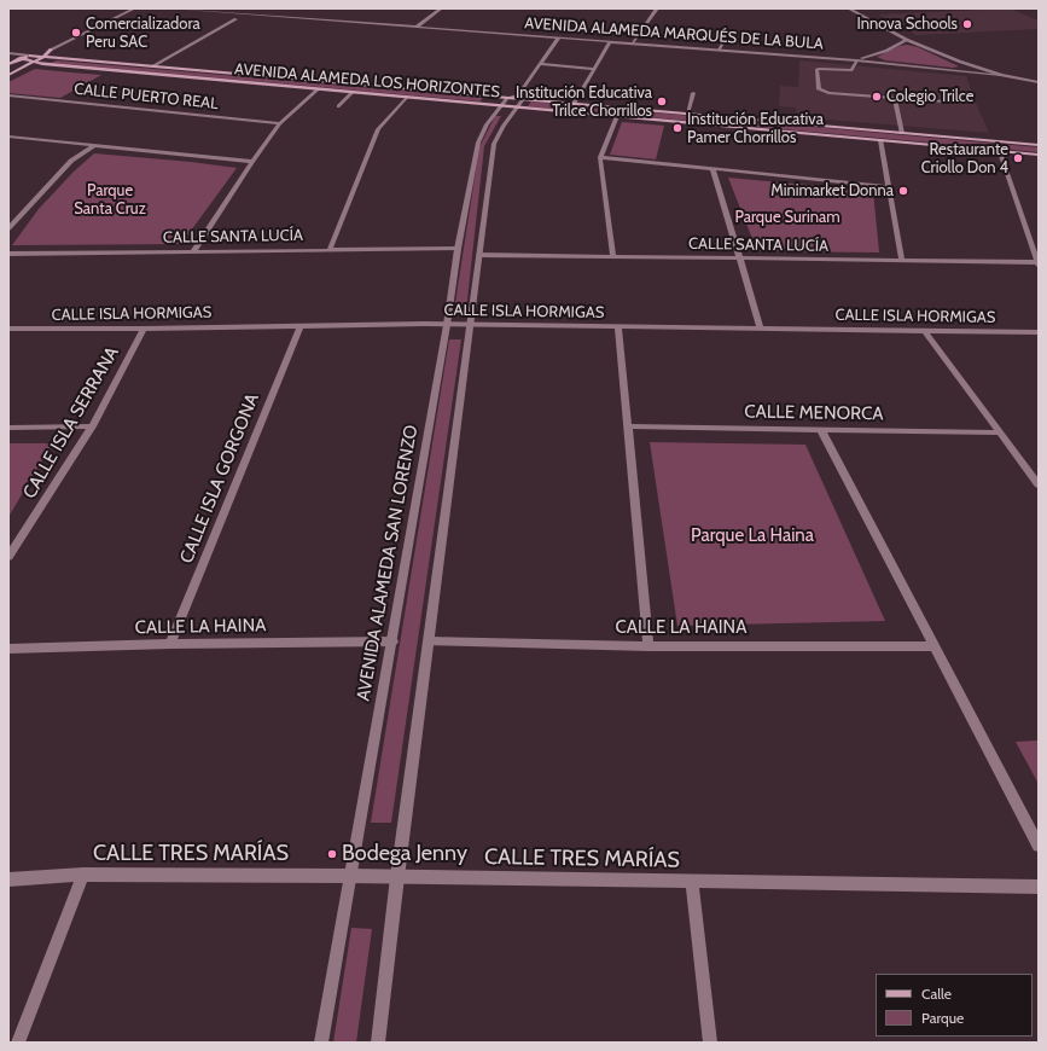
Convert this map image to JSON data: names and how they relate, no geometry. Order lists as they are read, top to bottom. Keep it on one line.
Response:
{"streets":{"main road":["AVENIDA ALAMEDA LOS HORIZONTES"],"street":["AVENIDA ALAMEDA MARQUÉS DE LA BULA","CALLE PUERTO REAL","CALLE SANTA LUCÍA","CALLE ISLA HORMIGAS","CALLE MENORCA","CALLE ISLA SERRANA","CALLE ISLA GORGONA","AVENIDA ALAMEDA SAN LORENZO","CALLE LA HAINA","CALLE TRES MARÍAS"]},"crossings":[["AVENIDA ALAMEDA LOS HORIZONTES","AVENIDA ALAMEDA SAN LORENZO"],["CALLE SANTA LUCÍA","AVENIDA ALAMEDA SAN LORENZO"],["CALLE ISLA HORMIGAS","CALLE ISLA SERRANA"],["CALLE ISLA HORMIGAS","CALLE ISLA GORGONA"],["CALLE ISLA HORMIGAS","AVENIDA ALAMEDA SAN LORENZO"],["CALLE ISLA GORGONA","CALLE LA HAINA"],["AVENIDA ALAMEDA SAN LORENZO","CALLE LA HAINA"],["AVENIDA ALAMEDA SAN LORENZO","CALLE TRES MARÍAS"]],"parks":["Parque Santa Cruz","Parque Surinam","Parque La Haina"],"places":["Innova Schools","Comercializadora Peru SAC","Colegio Trilce","Institución Educativa Trilce Chorrillos","Institución Educativa Pamer Chorrillos","Restaurante Criollo Don 4","Minimarket Donna","Bodega Jenny"],"legend":["Calle","Parque"]}
